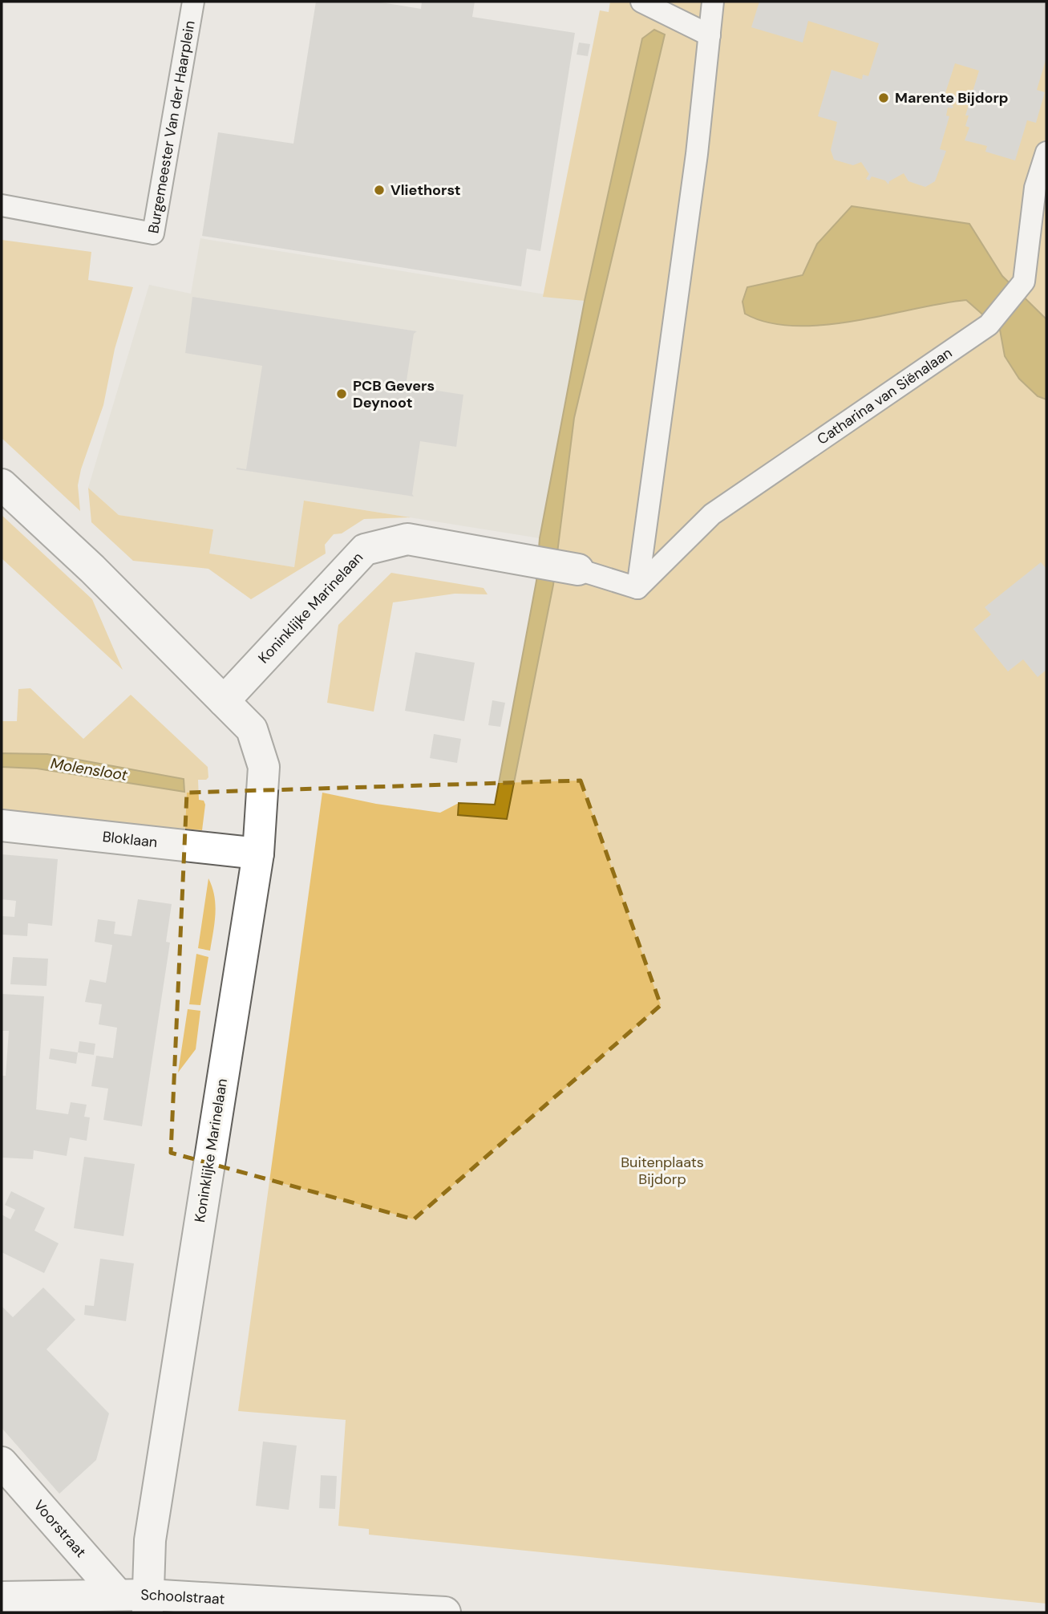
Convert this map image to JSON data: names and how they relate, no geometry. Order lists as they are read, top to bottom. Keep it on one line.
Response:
{"streets":{"street":["Koninklijke Marinelaan","Bloklaan","Voorstraat","Schoolstraat"],"lane":["Burgemeester Van der Haarplein","Catharina van Siënalaan"]},"crossings":[["Koninklijke Marinelaan","Bloklaan"],["Koninklijke Marinelaan","Schoolstraat"],["Voorstraat","Schoolstraat"]],"water":["Molensloot"],"parks":["Buitenplaats Bijdorp"],"places":["Marente Bijdorp","Vliethorst","PCB Gevers Deynoot"]}
